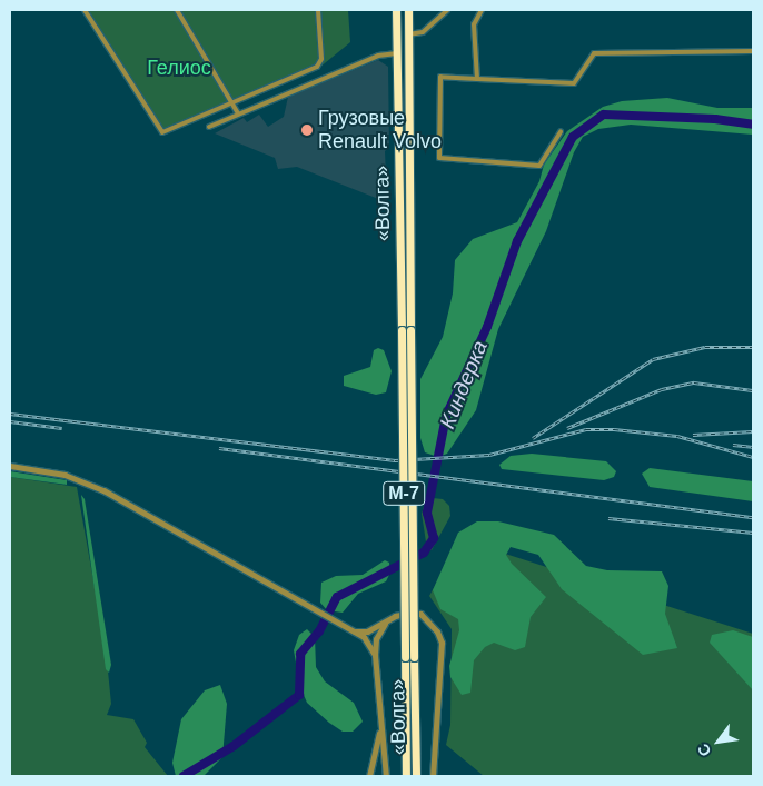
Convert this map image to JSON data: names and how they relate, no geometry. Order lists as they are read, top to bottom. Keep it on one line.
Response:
{"streets":{"highway":["«Волга»","М-7"]},"water":["Киндерка"],"parks":["Гелиос"],"places":["Грузовые Renault Volvo"],"north":"bottom left"}
